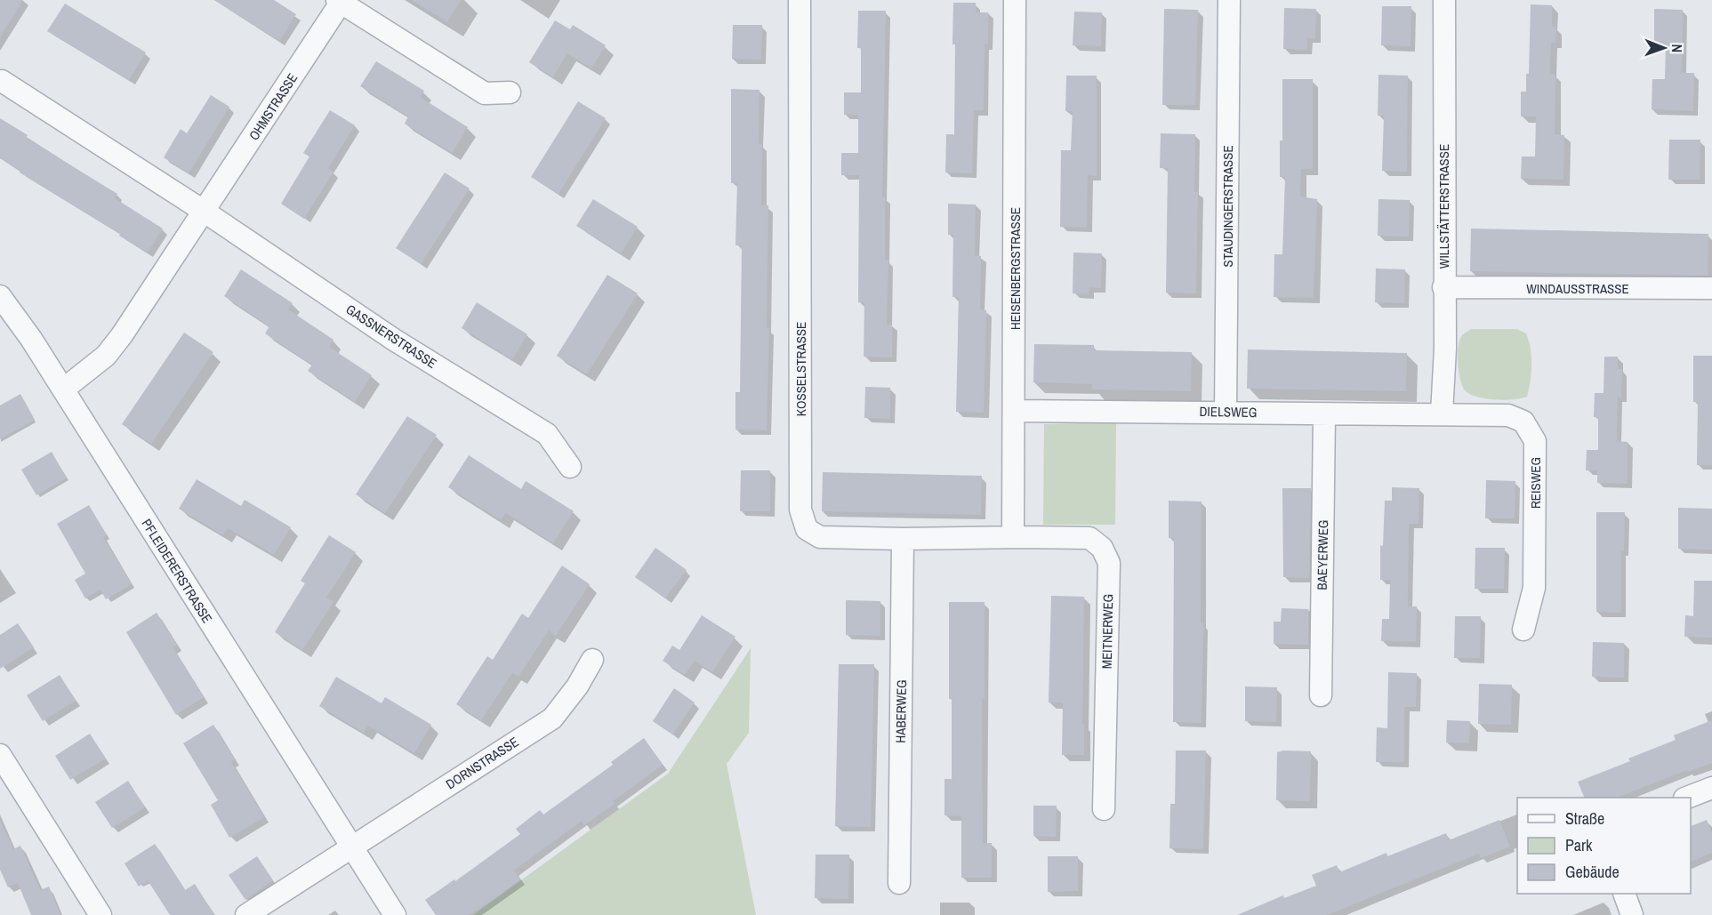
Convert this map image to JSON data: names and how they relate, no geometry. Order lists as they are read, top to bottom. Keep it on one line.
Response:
{"streets":{"street":["OHMSTRASSE","STAUDINGERSTRASSE","WILLSTÄTTERSTRASSE","HEISENBERGSTRASSE","WINDAUSSTRASSE","GASSNERSTRASSE","KOSSELSTRASSE","DIELSWEG","REISWEG","BAEYERWEG","PFLEIDERERSTRASSE","MEITNERWEG","HABERWEG","DORNSTRASSE"]},"crossings":[["OHMSTRASSE","GASSNERSTRASSE"],["OHMSTRASSE","PFLEIDERERSTRASSE"],["STAUDINGERSTRASSE","DIELSWEG"],["WILLSTÄTTERSTRASSE","WINDAUSSTRASSE"],["WILLSTÄTTERSTRASSE","DIELSWEG"],["WILLSTÄTTERSTRASSE","REISWEG"],["HEISENBERGSTRASSE","KOSSELSTRASSE"],["HEISENBERGSTRASSE","DIELSWEG"],["HEISENBERGSTRASSE","MEITNERWEG"],["KOSSELSTRASSE","MEITNERWEG"],["KOSSELSTRASSE","HABERWEG"],["DIELSWEG","REISWEG"],["DIELSWEG","BAEYERWEG"],["PFLEIDERERSTRASSE","DORNSTRASSE"]],"legend":["Straße","Park","Gebäude"],"north":"right"}
